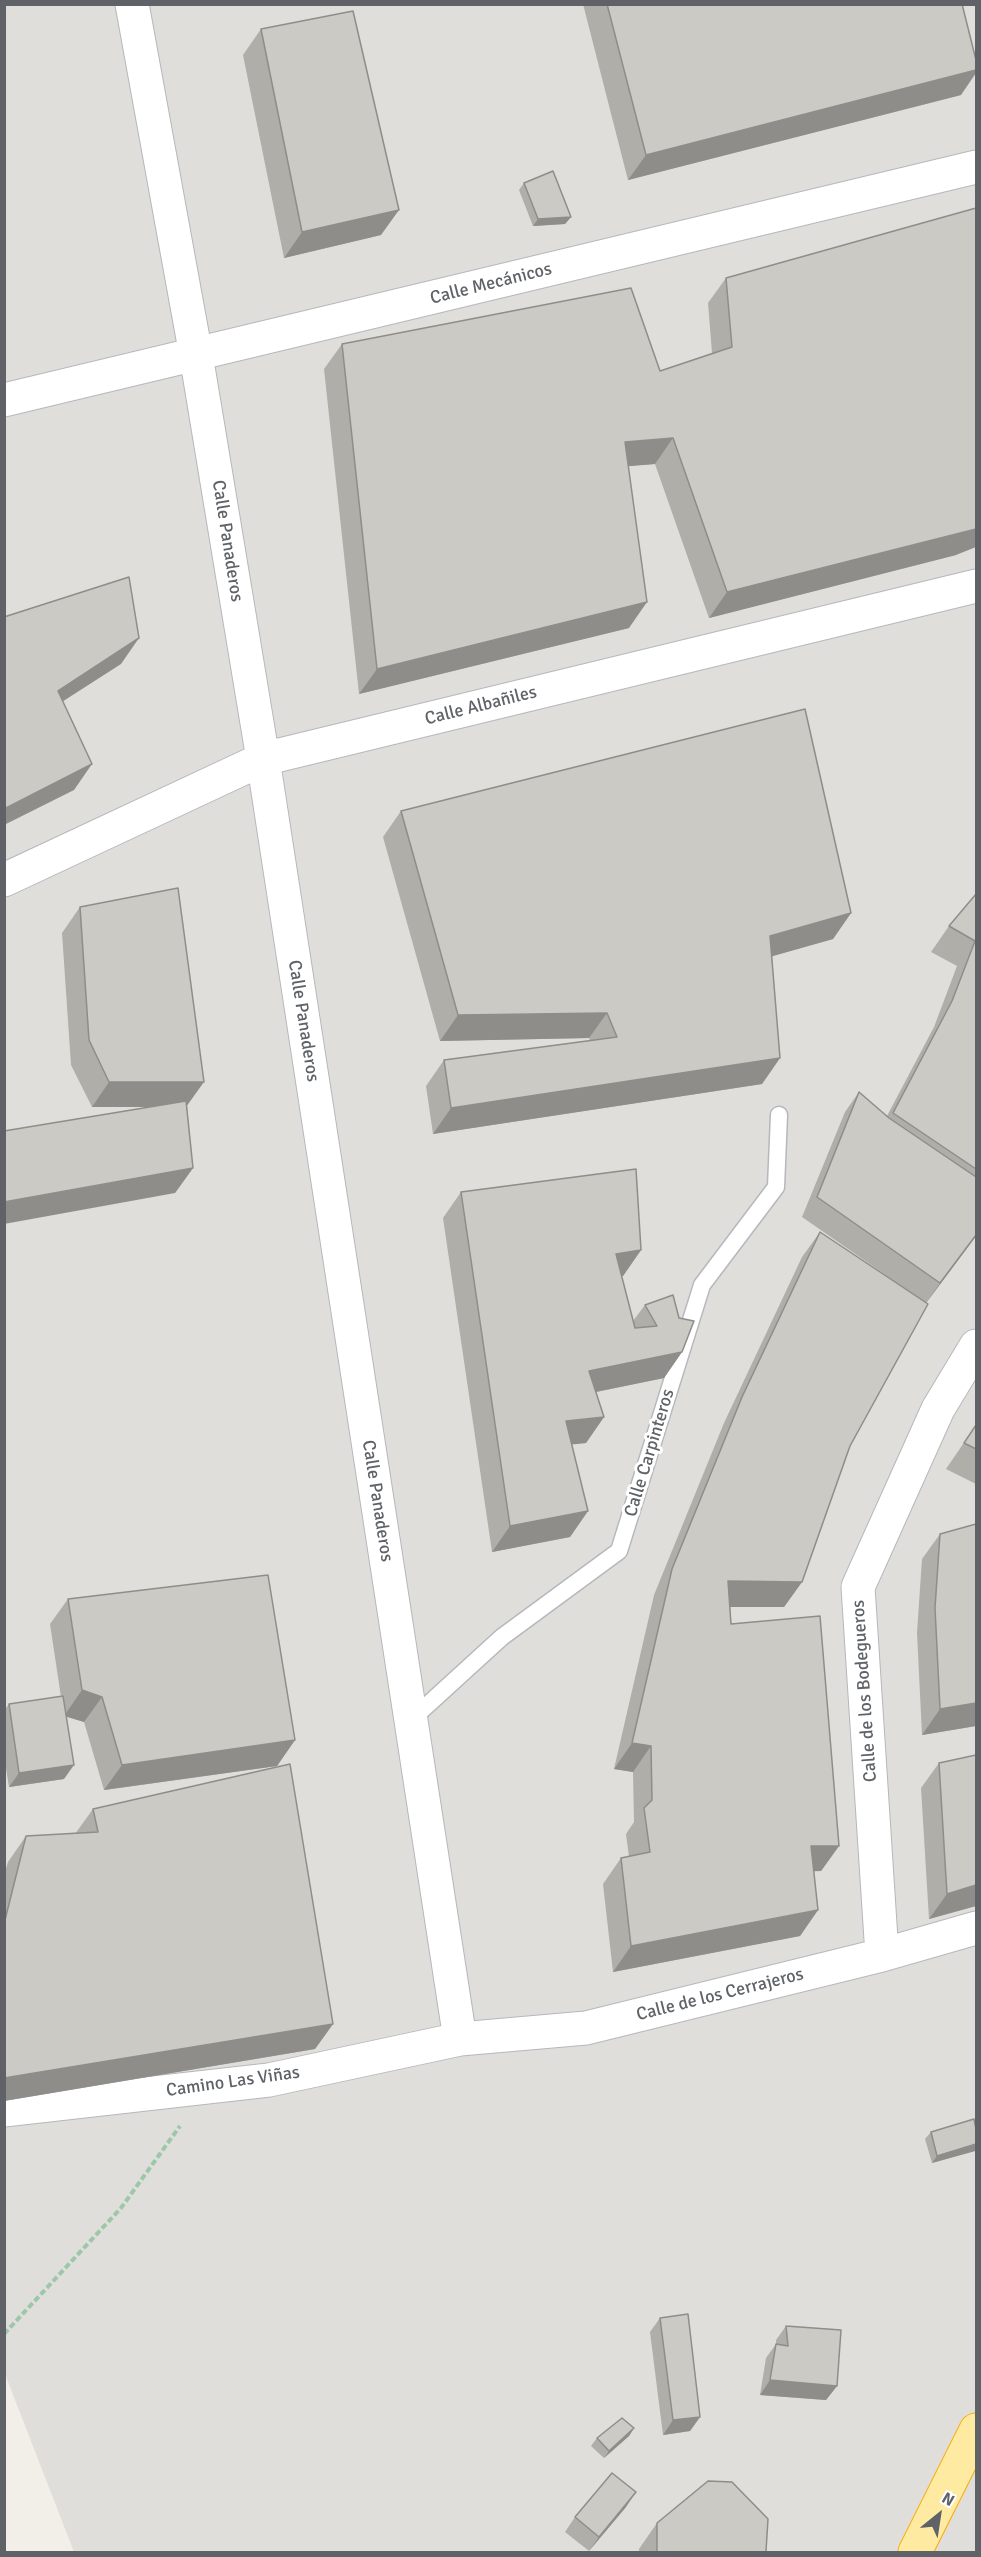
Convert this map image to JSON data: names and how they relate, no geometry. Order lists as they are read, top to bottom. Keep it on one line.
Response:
{"streets":{"street":["Calle Mecánicos","Calle Panaderos","Calle Albañiles","Calle de los Bodegueros","Calle de los Cerrajeros","Camino Las Viñas"],"lane":["Calle Carpinteros"]},"crossings":[["Calle Mecánicos","Calle Panaderos"],["Calle Panaderos","Calle Albañiles"],["Calle Panaderos","Calle Carpinteros"],["Calle Panaderos","Calle de los Cerrajeros"],["Calle Panaderos","Camino Las Viñas"],["Calle de los Bodegueros","Calle de los Cerrajeros"],["Calle de los Cerrajeros","Camino Las Viñas"]],"north":"top right"}
